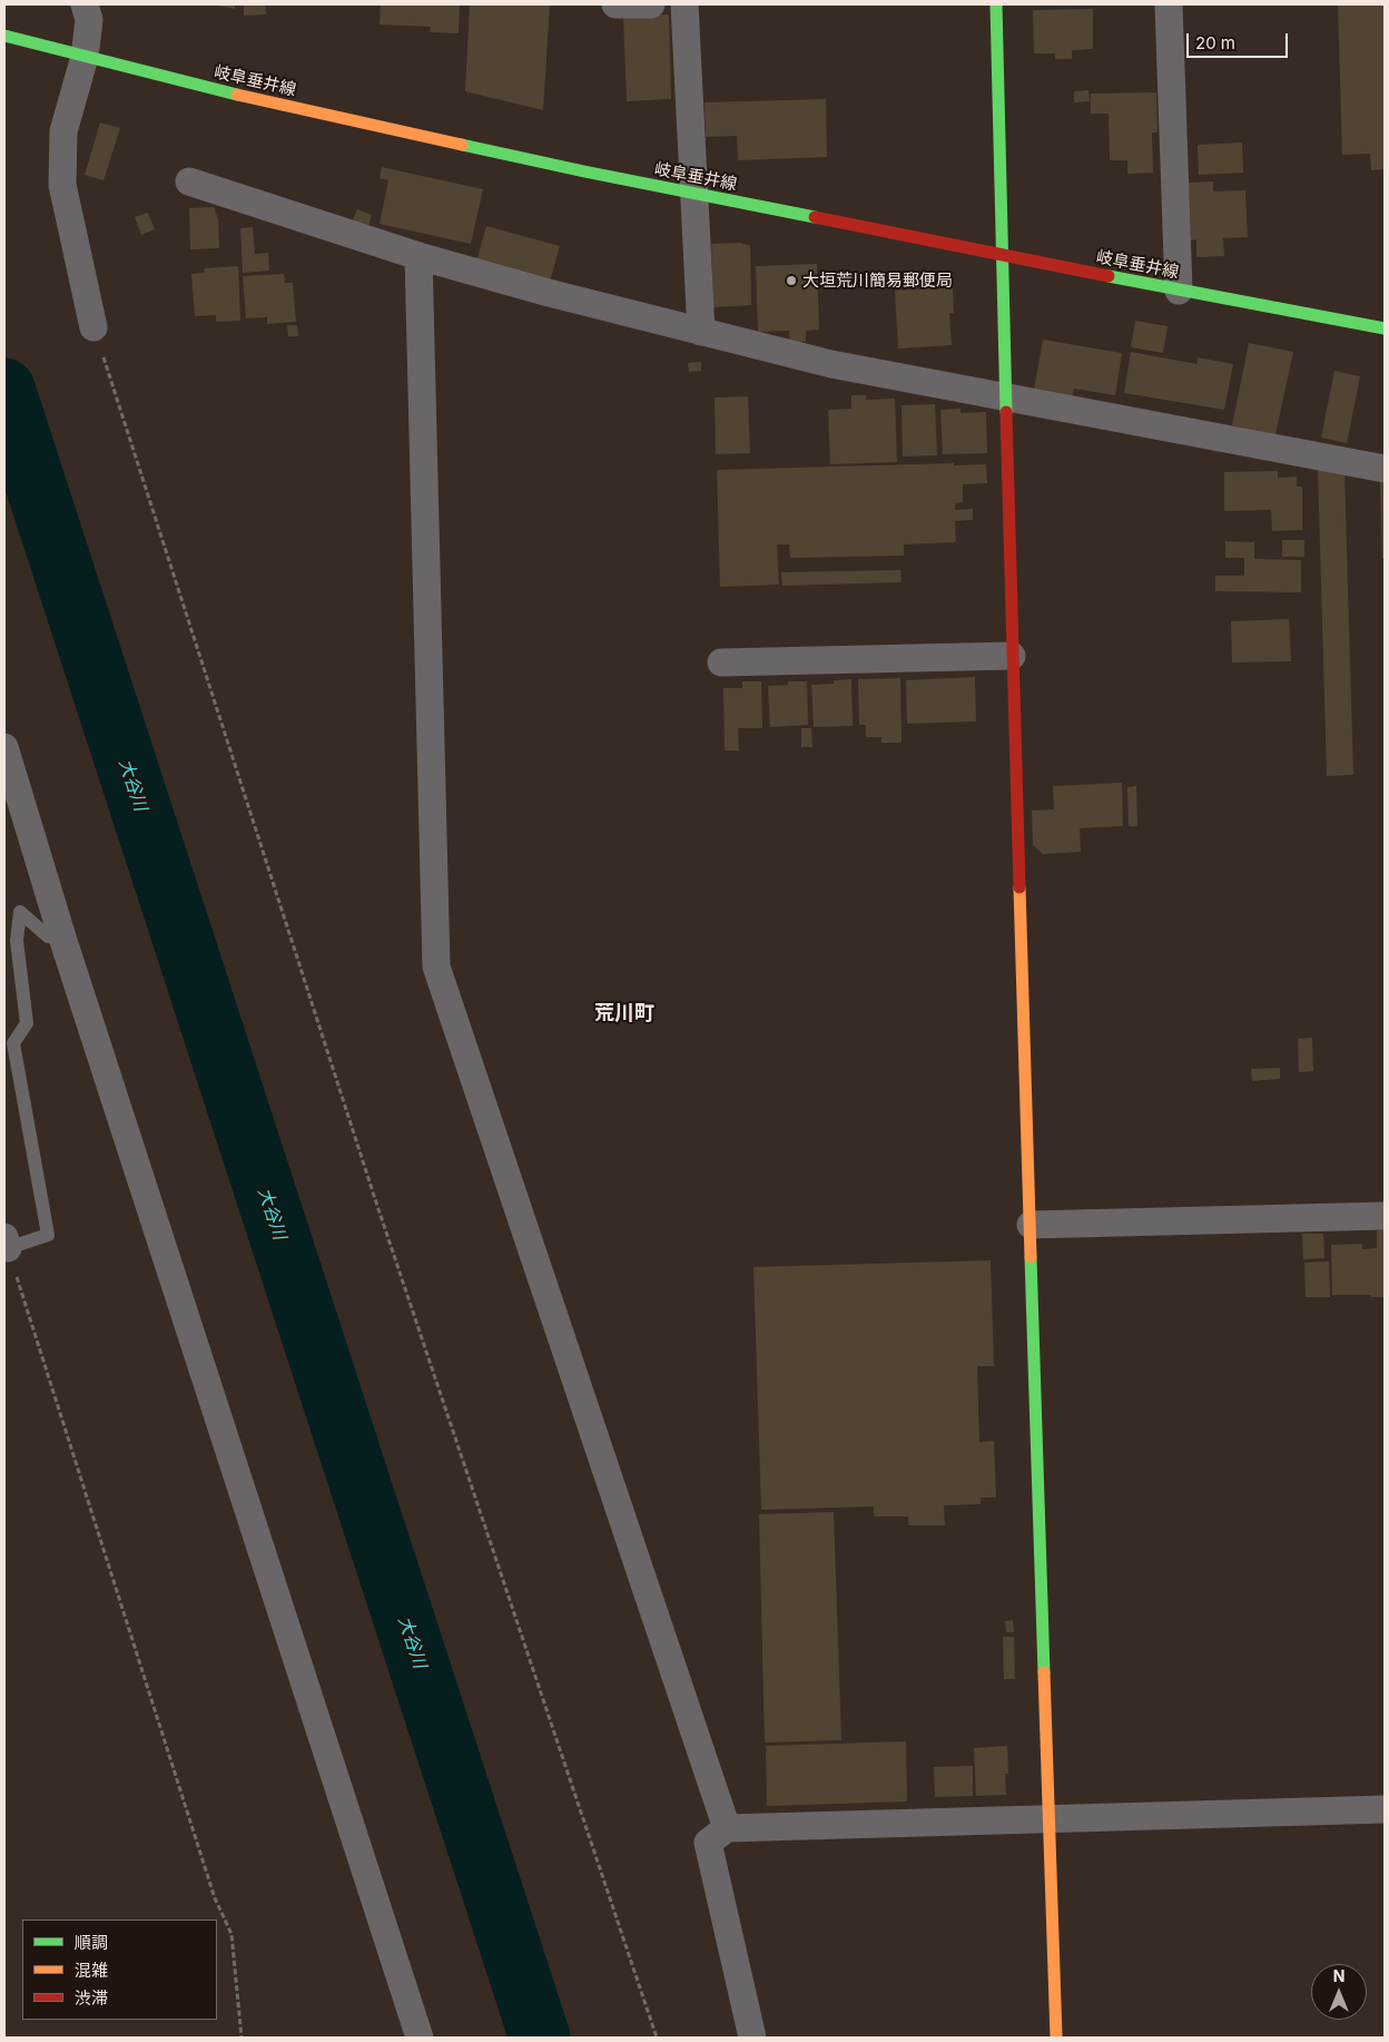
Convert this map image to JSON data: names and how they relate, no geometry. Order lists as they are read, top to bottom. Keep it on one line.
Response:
{"streets":{"street":["岐阜垂井線"]},"districts":["荒川町"],"water":["大谷川"],"places":["大垣荒川簡易郵便局"],"legend":["順調","混雑","渋滞"],"scale_bar":"20 m","north":"top"}
